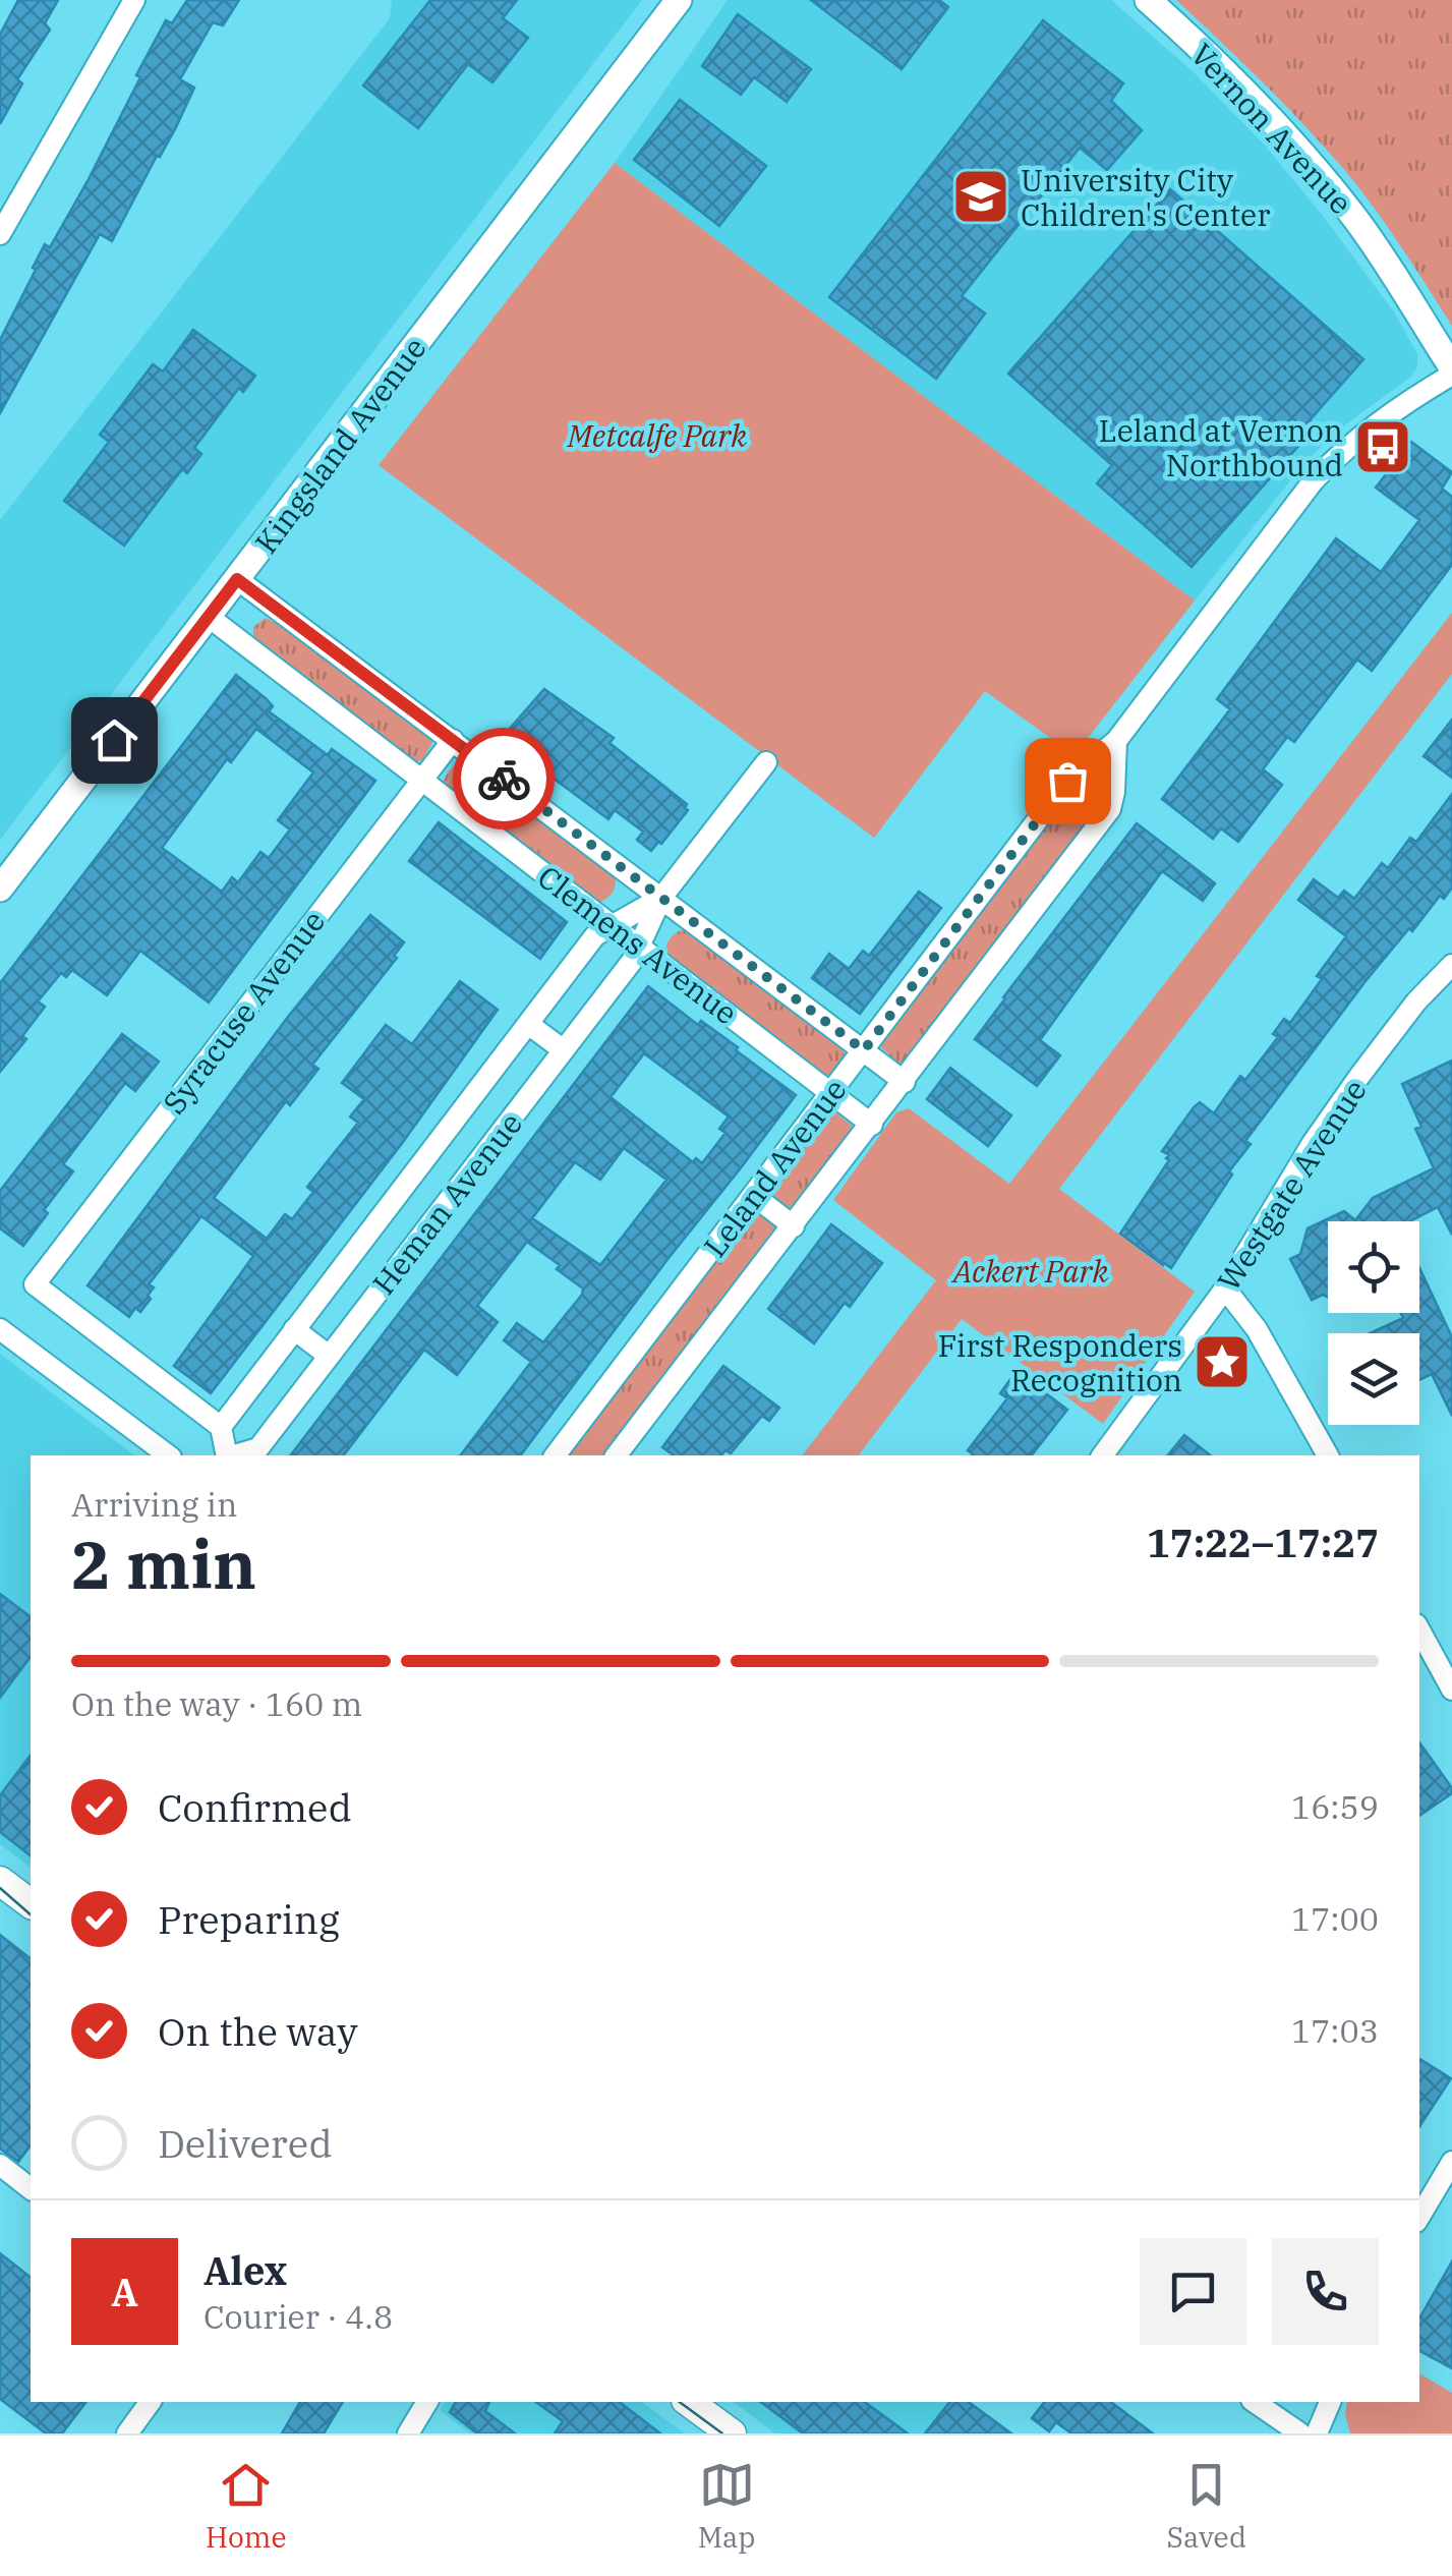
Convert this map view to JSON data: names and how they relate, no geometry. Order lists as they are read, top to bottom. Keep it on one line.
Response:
{"streets":{"street":["Vernon Avenue","Kingsland Avenue","Clemens Avenue","Syracuse Avenue","Leland Avenue","Westgate Avenue","Heman Avenue"]},"crossings":[["Vernon Avenue","Leland Avenue"],["Kingsland Avenue","Clemens Avenue"],["Clemens Avenue","Syracuse Avenue"],["Clemens Avenue","Leland Avenue"],["Clemens Avenue","Heman Avenue"],["Syracuse Avenue","Heman Avenue"]],"parks":["Metcalfe Park","Ackert Park"],"places":{"school or university":["University City Children's Center"],"bus stop":["Leland at Vernon Northbound"],"place":["First Responders Recognition"]},"page":{"heading":["2 min","Arriving in","17:22–17:27"],"panel":["Alex","Courier · 4.8"],"bar":"On the way · 160 m","list":[["Confirmed","16:59"],["Preparing","17:00"],["On the way","17:03"],"Delivered"],"round":"A","tabs":["Home","Map","Saved"]}}
